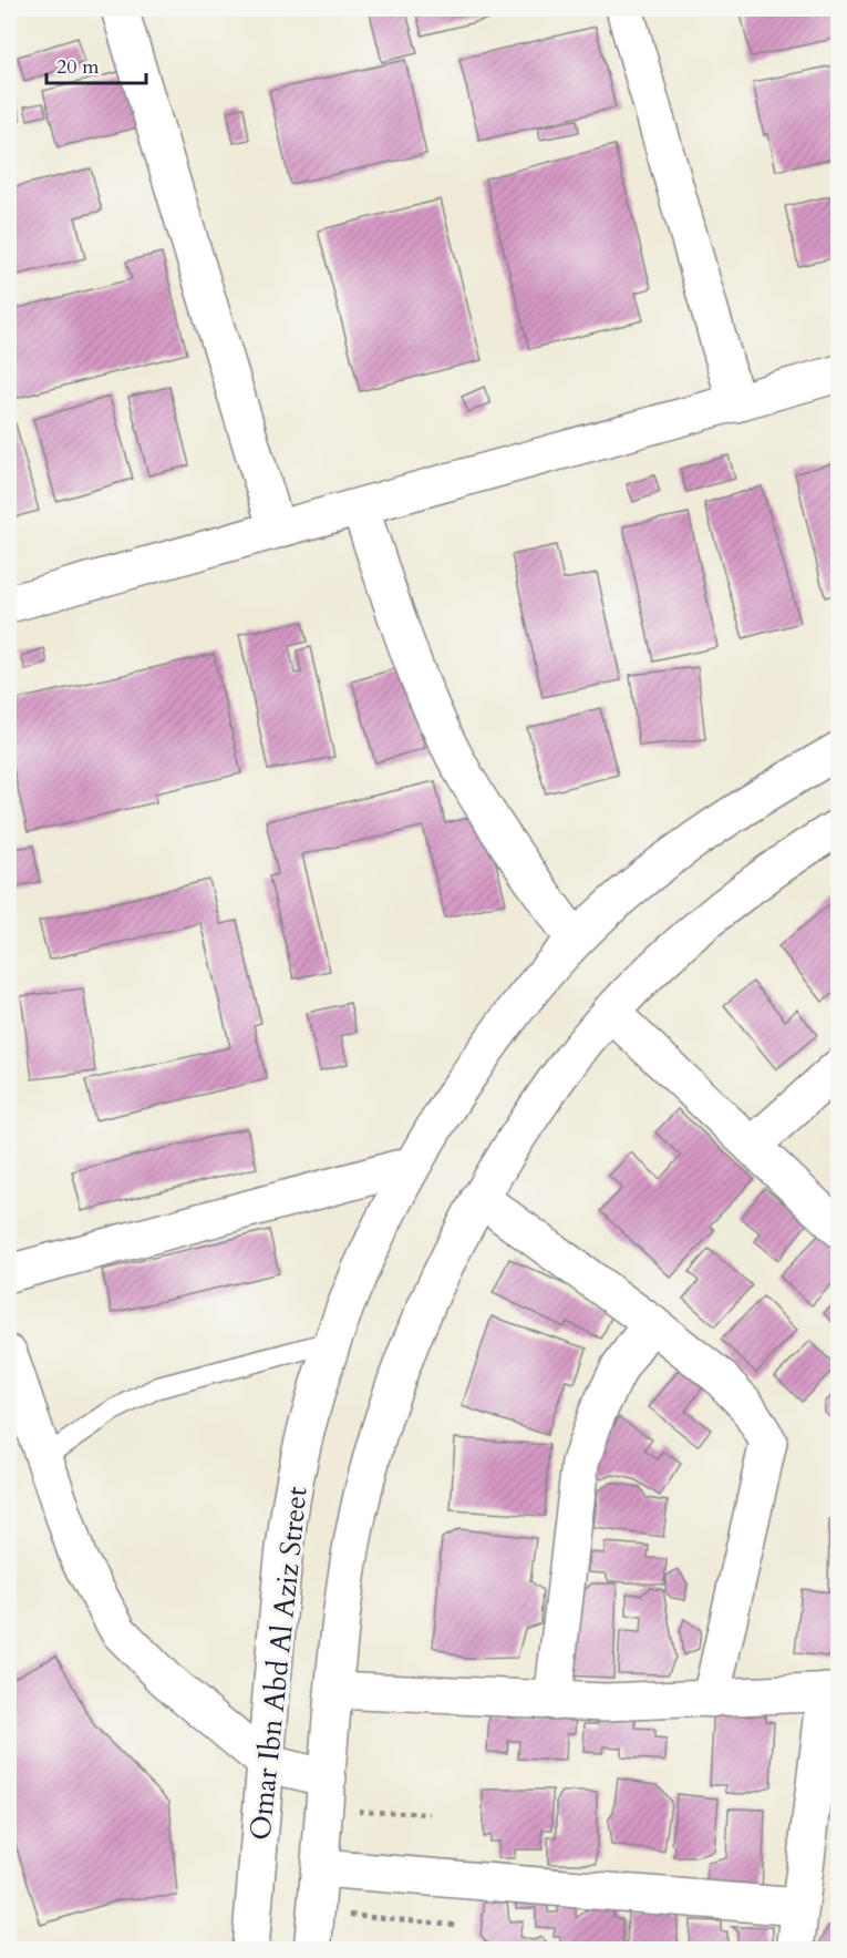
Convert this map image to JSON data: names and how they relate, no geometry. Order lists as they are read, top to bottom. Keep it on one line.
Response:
{"streets":{"street":["Omar Ibn Abd Al Aziz Street"]},"scale_bar":"20 m"}
